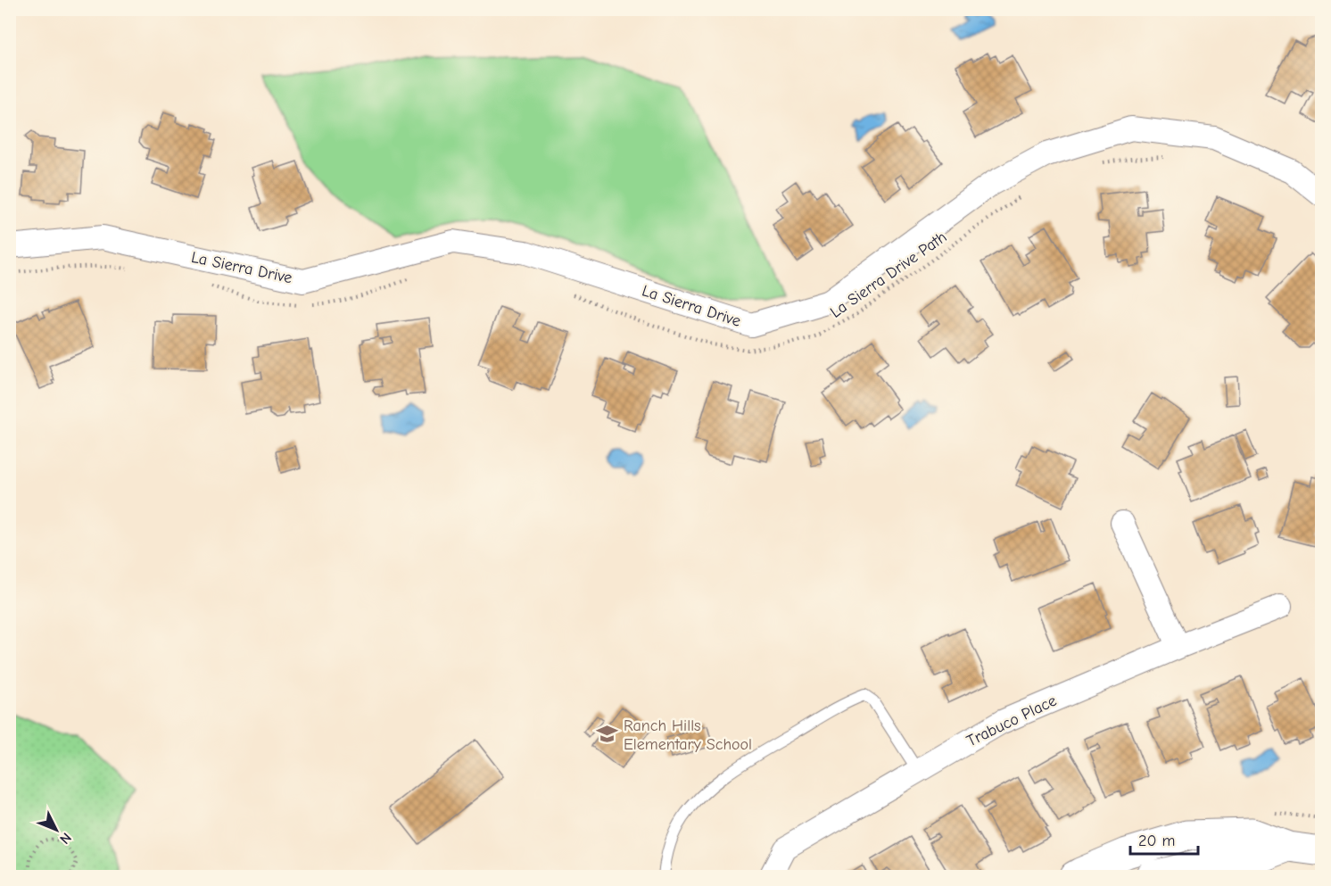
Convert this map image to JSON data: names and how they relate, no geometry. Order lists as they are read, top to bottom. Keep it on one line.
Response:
{"streets":{"street":["La Sierra Drive","Trabuco Place"],"path":["La Sierra Drive Path"]},"places":{"school or university":["Ranch Hills Elementary School"]},"scale_bar":"20 m","north":"bottom right"}
